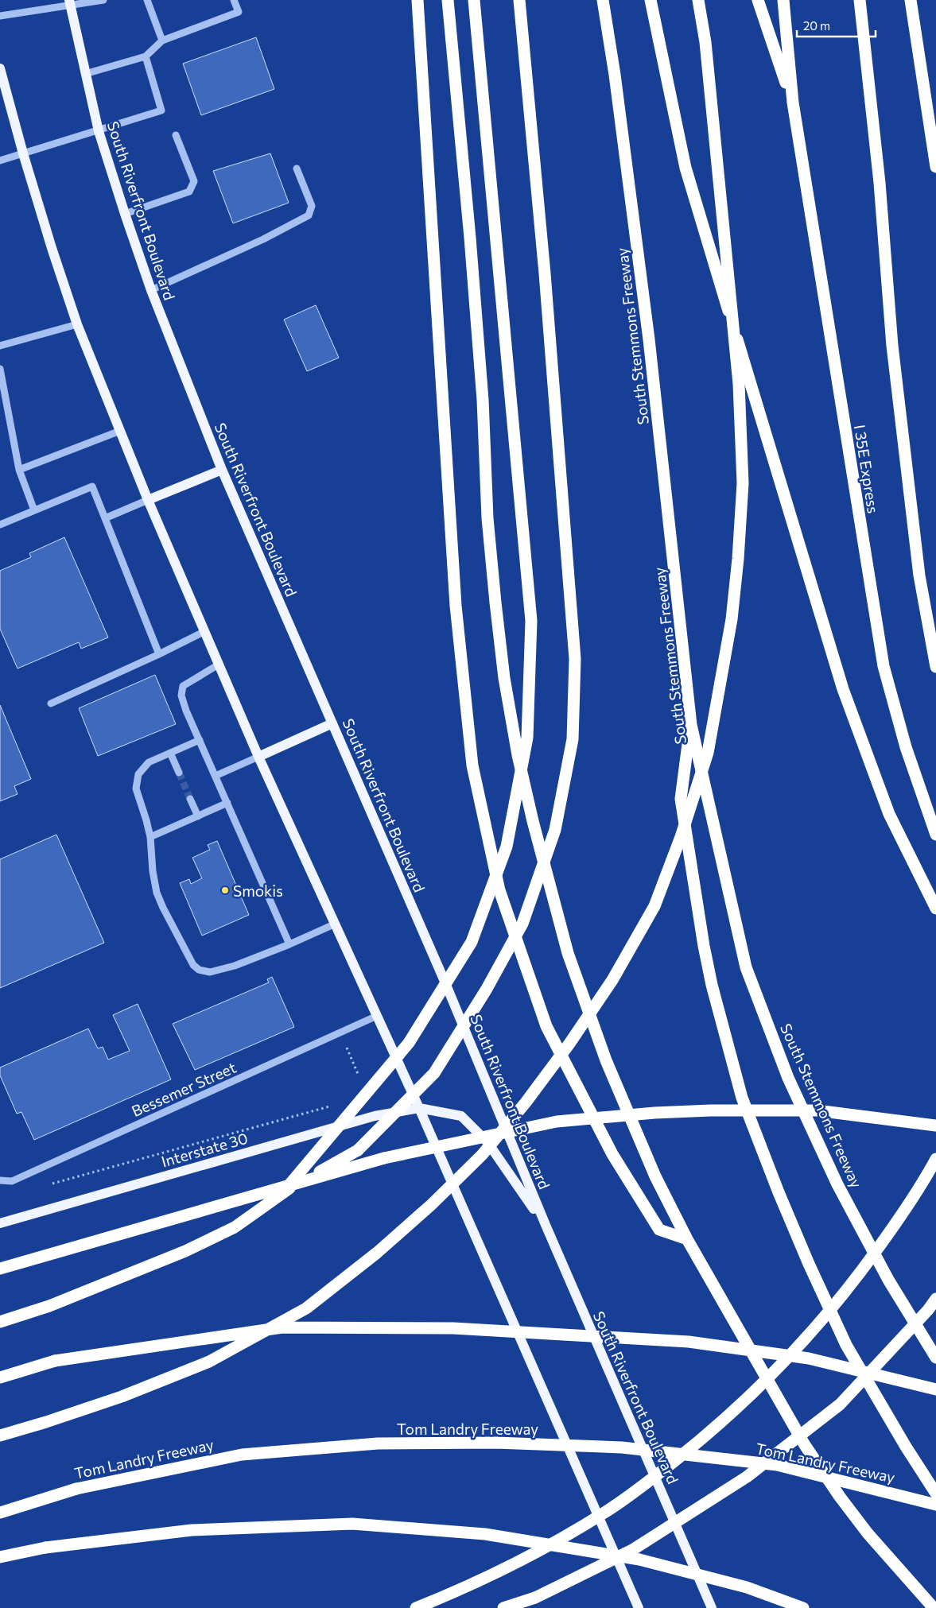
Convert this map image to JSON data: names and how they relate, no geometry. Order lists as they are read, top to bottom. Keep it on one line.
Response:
{"streets":{"highway":["South Stemmons Freeway","I 35E Express","Tom Landry Freeway"],"main road":["South Riverfront Boulevard","Interstate 30"],"street":["Bessemer Street"]},"places":["Smokis"],"scale_bar":"20 m"}
